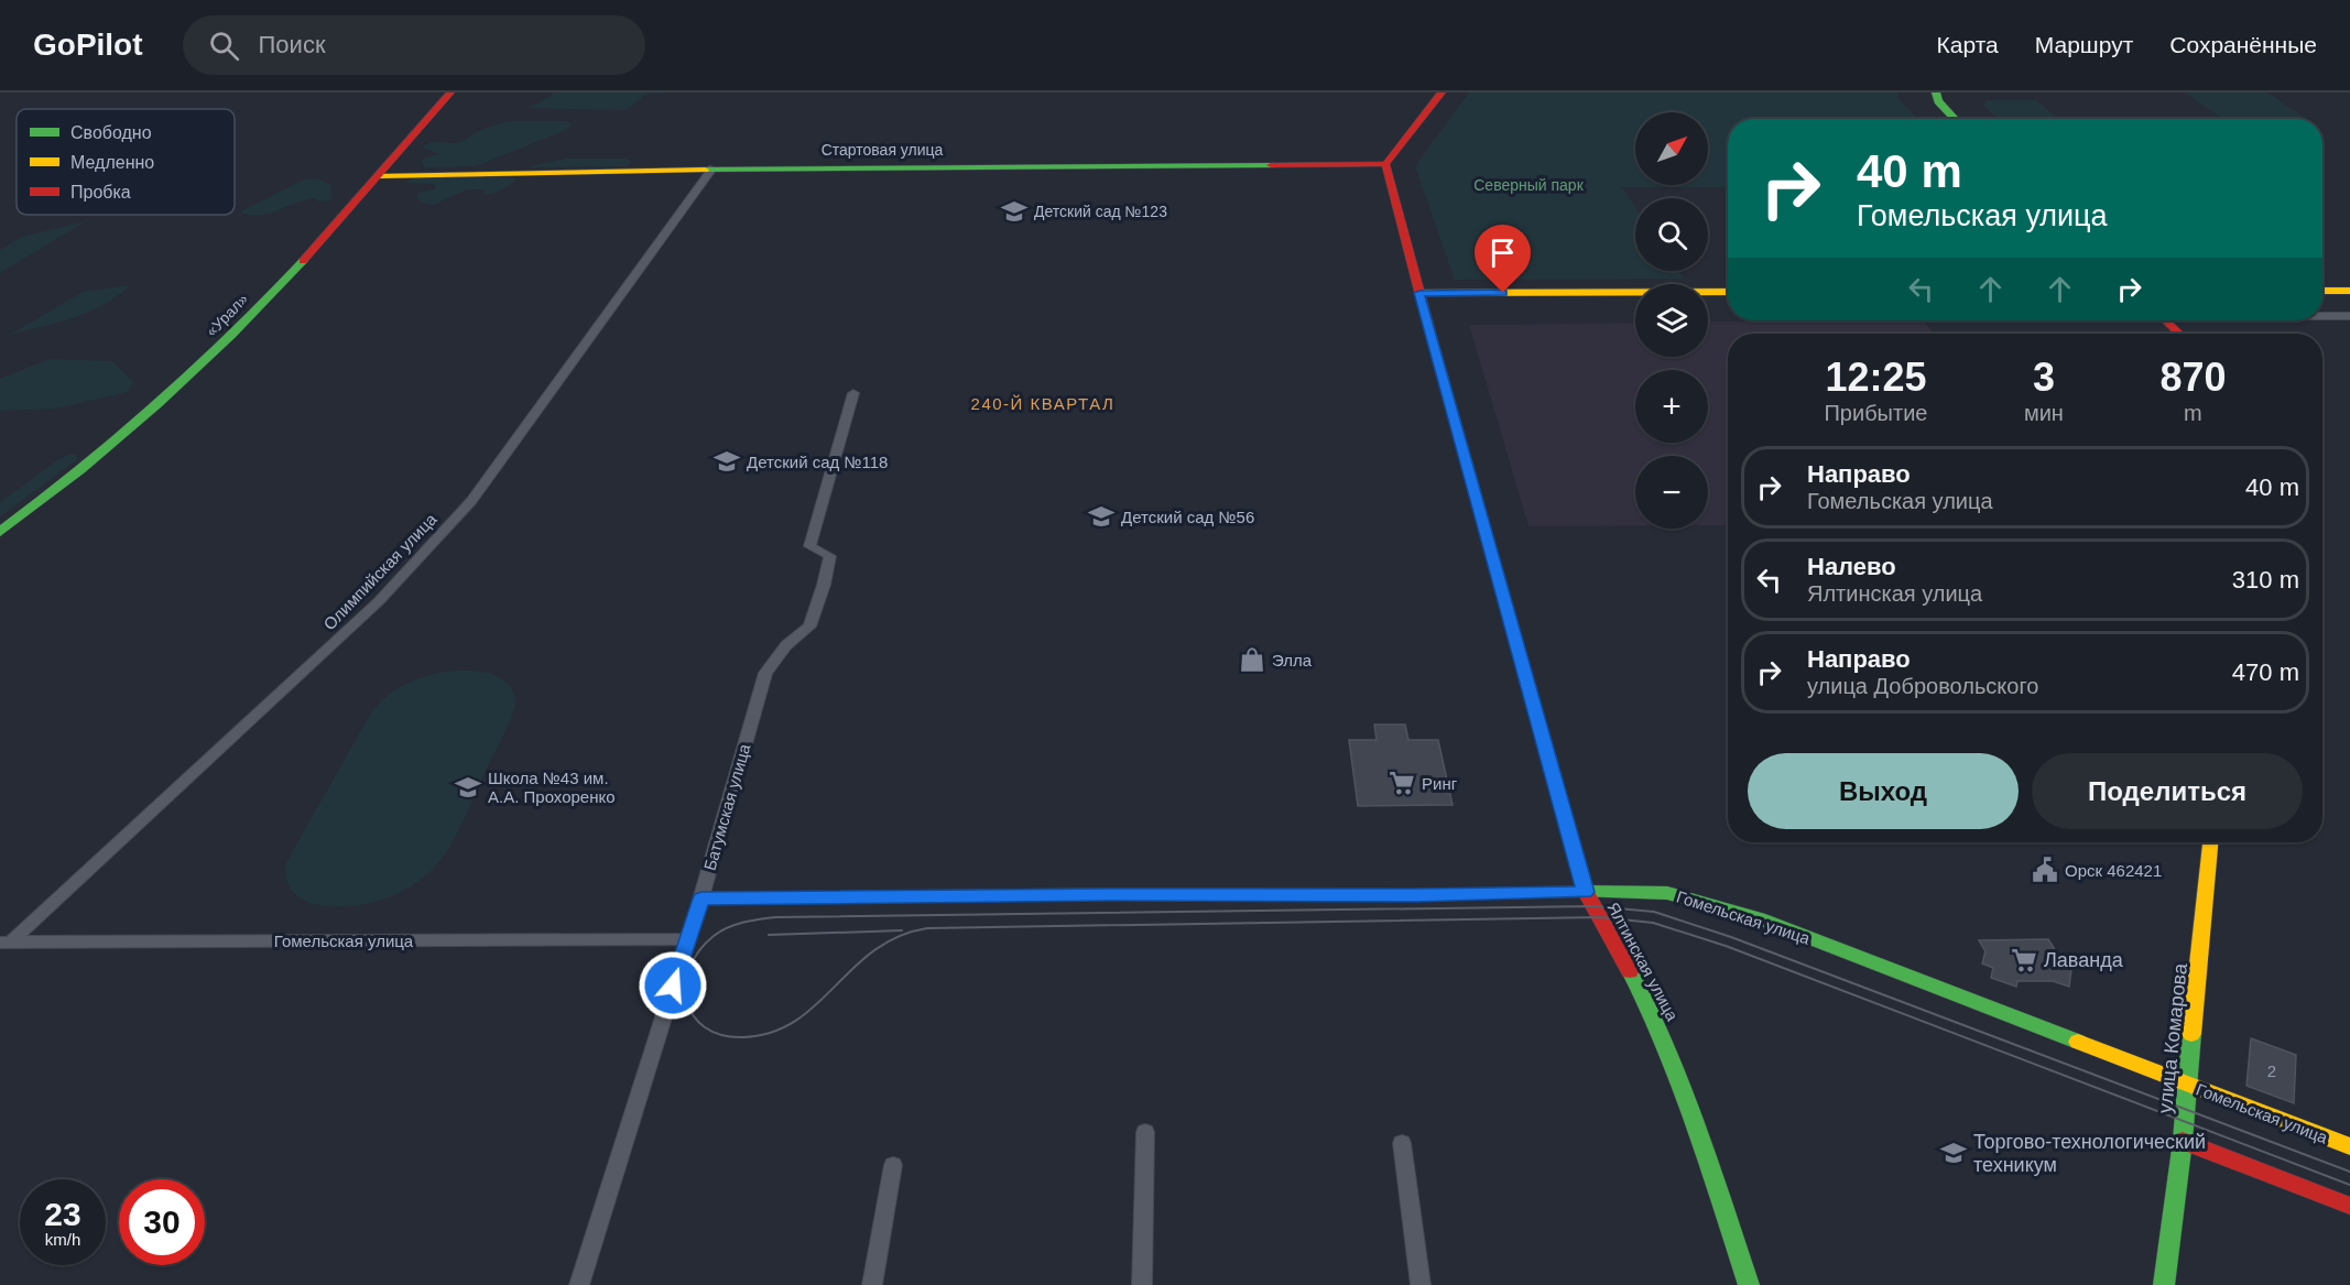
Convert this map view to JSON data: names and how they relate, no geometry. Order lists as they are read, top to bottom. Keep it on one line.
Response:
{"streets":{"main road":["Стартовая улица","«Урал»","Гомельская улица","Ялтинская улица","улица Комарова"],"street":["Олимпийская улица","Батумская улица"]},"crossings":[["Стартовая улица","«Урал»"],["Стартовая улица","Олимпийская улица"],["Стартовая улица","Ялтинская улица"],["Олимпийская улица","Гомельская улица"],["Батумская улица","Гомельская улица"],["Гомельская улица","Ялтинская улица"],["Гомельская улица","улица Комарова"]],"districts":["240-Й КВАРТАЛ"],"parks":["Северный парк"],"places":{"school or university":["Детский сад №123","Детский сад №118","Детский сад №56","Школа №43 им. А.А. Прохоренко","Торгово-технологический техникум"],"shop":["Элла"],"supermarket":["Ринг","Лаванда"],"public building":["Орск 462421"]},"house_numbers":["2"],"legend":["Свободно","Медленно","Пробка"],"north":"top right","page":{"header":"GoPilot","search":"Поиск","nav":["Карта","Маршрут","Сохранённые"],"map_buttons":["+","−"],"turn":["40 m","Гомельская улица"],"eta":["12:25","Прибытие","3","мин","870","m"],"list":[{"name":"Направо","note":"Гомельская улица","value":"40 m"},{"name":"Налево","note":"Ялтинская улица","value":"310 m"},{"name":"Направо","note":"улица Добровольского","value":"470 m"}],"buttons":["Выход","Поделиться"],"speed":"23 km/h","limit":"30"}}
